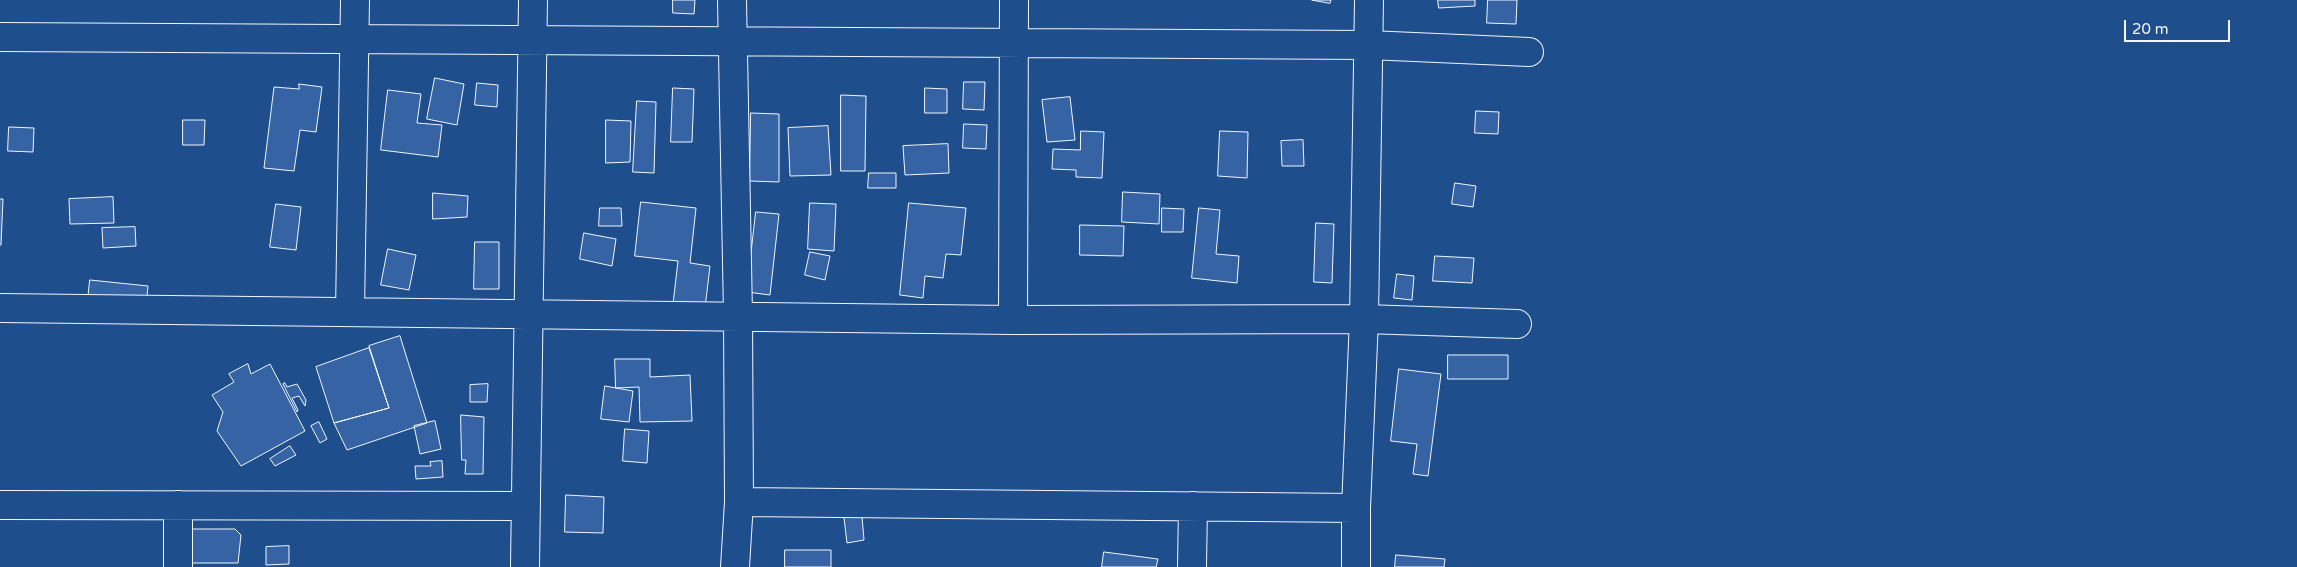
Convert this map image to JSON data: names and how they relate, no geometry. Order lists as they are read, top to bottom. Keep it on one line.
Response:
{"scale_bar":"20 m"}
